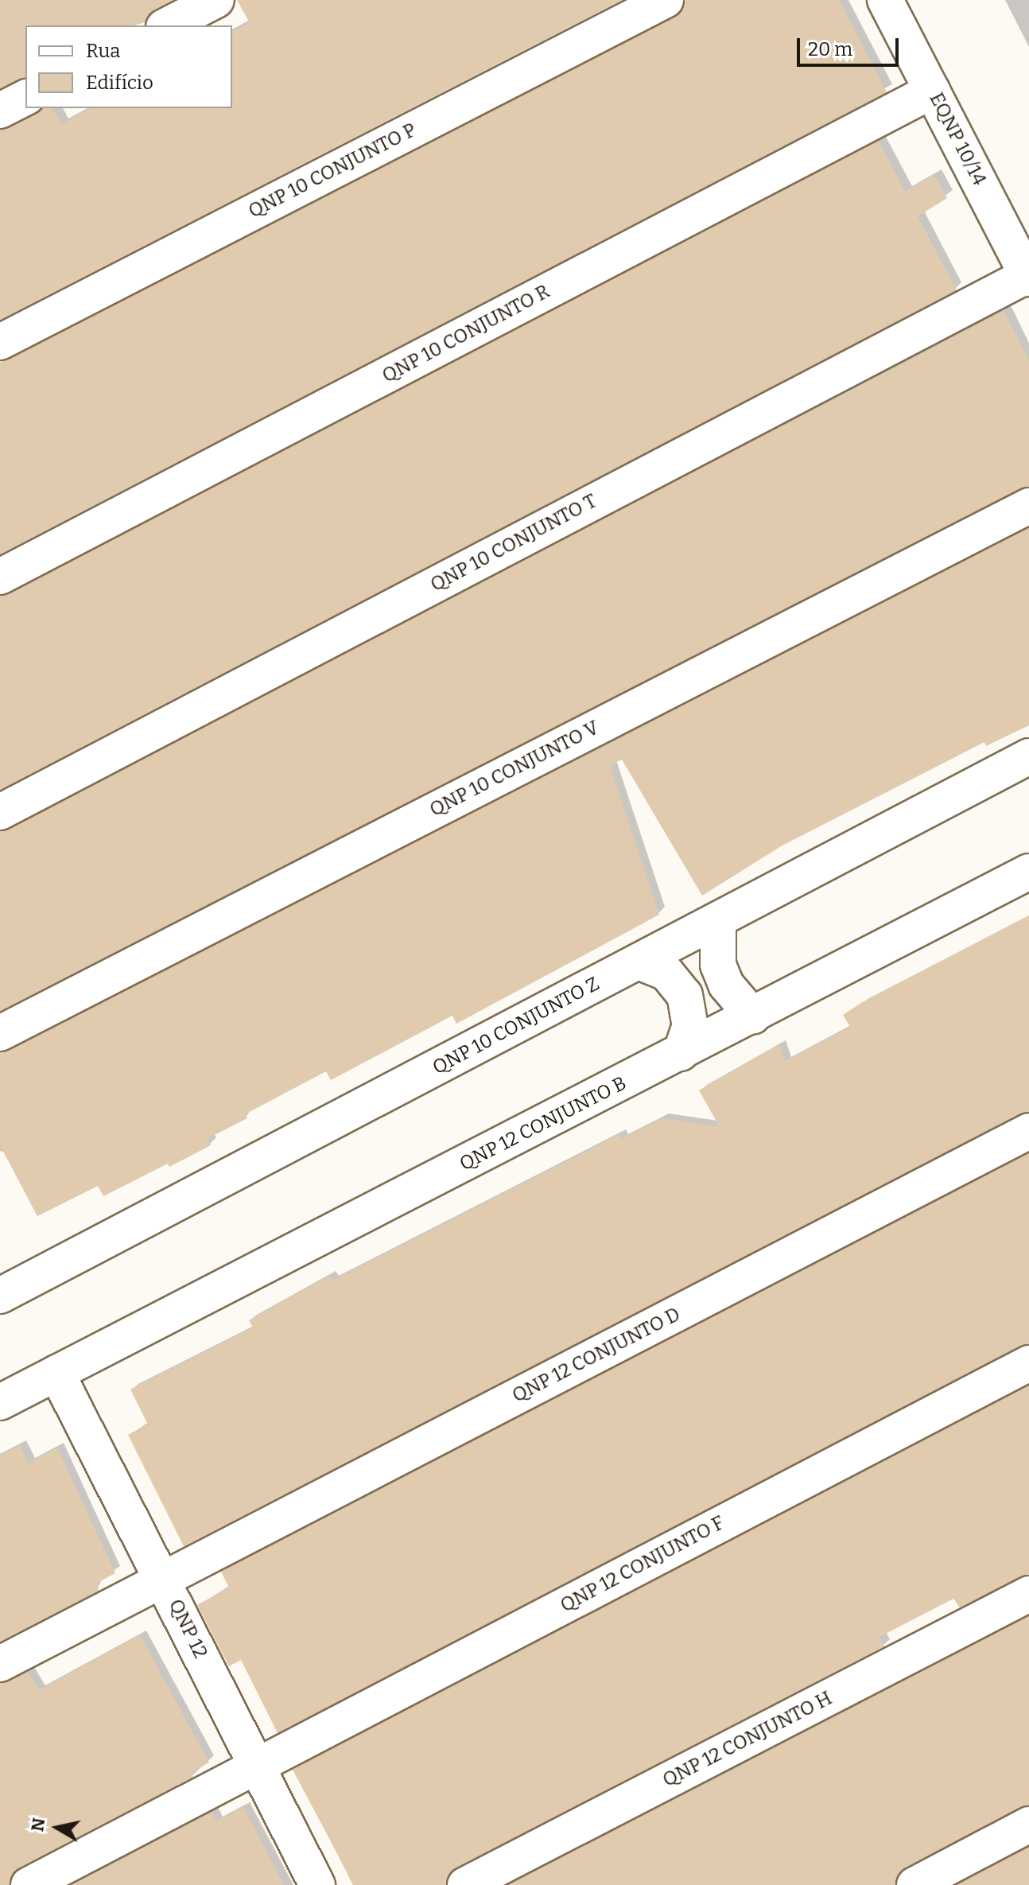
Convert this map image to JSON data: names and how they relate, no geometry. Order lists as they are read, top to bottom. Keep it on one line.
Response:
{"streets":{"street":["EQNP 10/14","QNP 10 CONJUNTO P","QNP 10 CONJUNTO R","QNP 10 CONJUNTO T","QNP 10 CONJUNTO V","QNP 10 CONJUNTO Z","QNP 12 CONJUNTO B","QNP 12 CONJUNTO D","QNP 12 CONJUNTO F","QNP 12","QNP 12 CONJUNTO H"]},"crossings":[["EQNP 10/14","QNP 10 CONJUNTO R"],["EQNP 10/14","QNP 10 CONJUNTO T"],["QNP 12 CONJUNTO B","QNP 12"],["QNP 12 CONJUNTO D","QNP 12"],["QNP 12 CONJUNTO F","QNP 12"]],"legend":["Rua","Edifício"],"scale_bar":"20 m","north":"left"}
